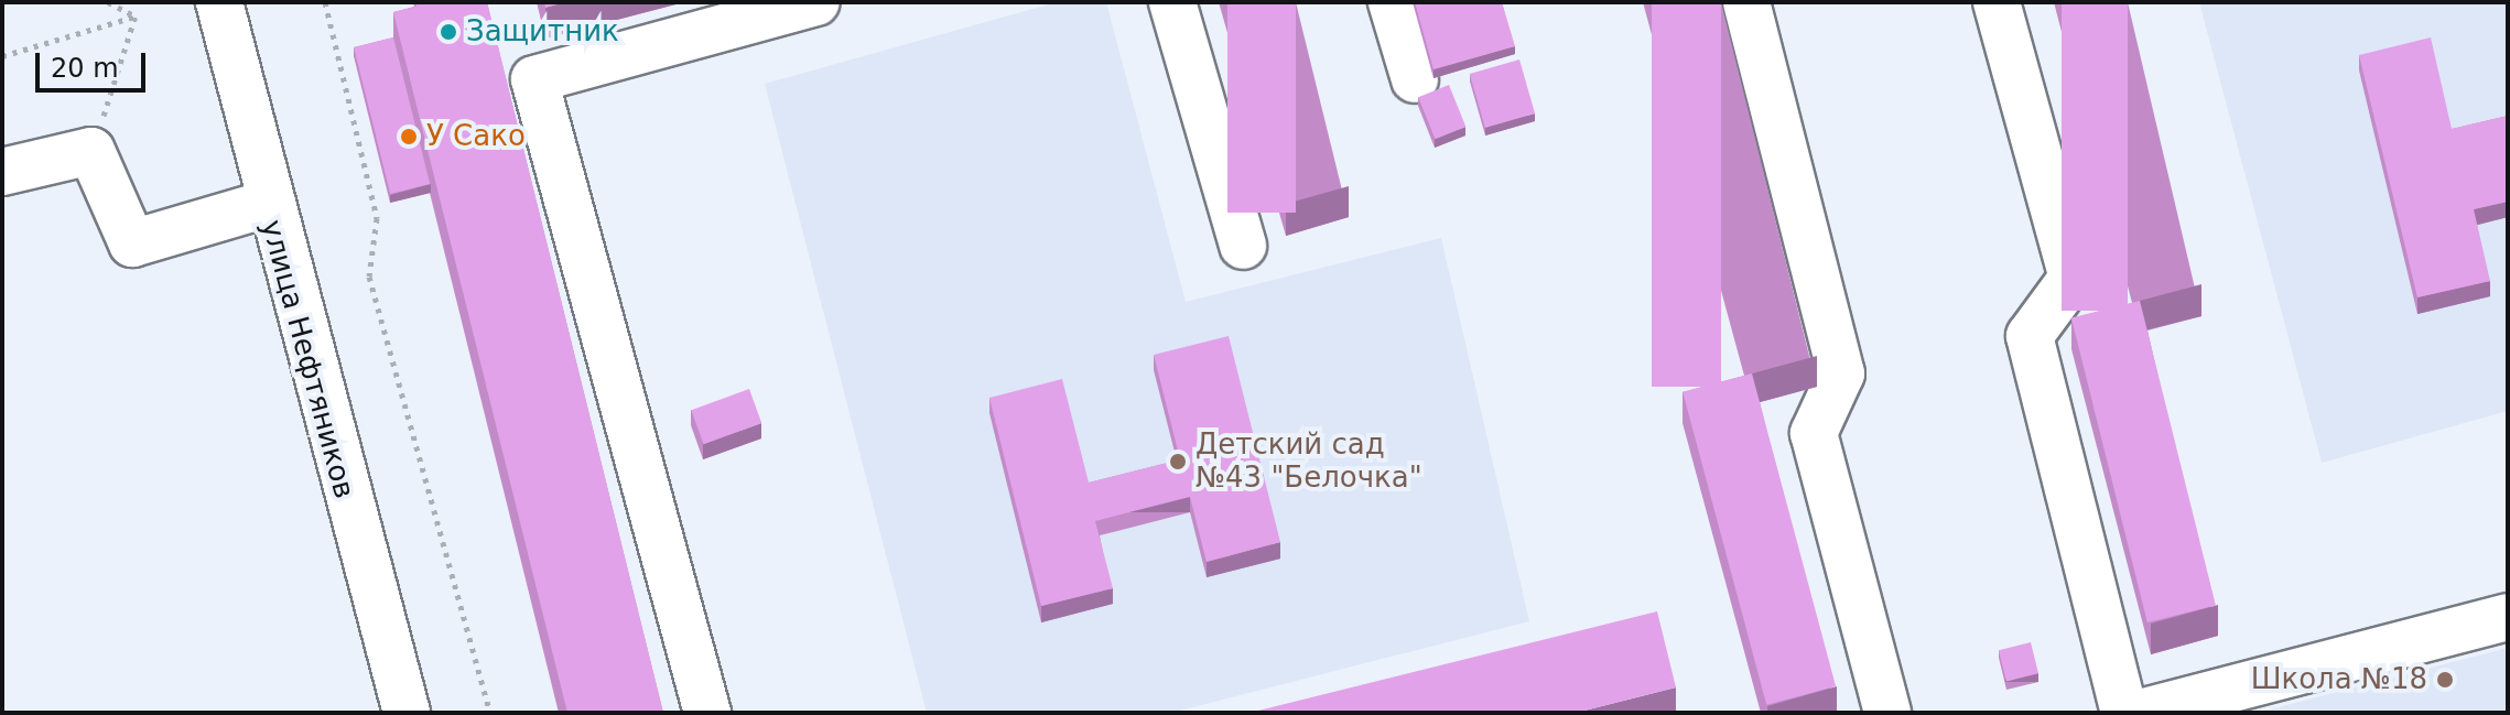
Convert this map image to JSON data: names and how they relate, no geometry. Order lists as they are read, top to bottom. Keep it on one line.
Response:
{"streets":{"street":["улица Нефтяников"]},"places":["Защитник","У Сако","Детский сад №43 \"Белочка\"","Школа №18"],"scale_bar":"20 m"}
